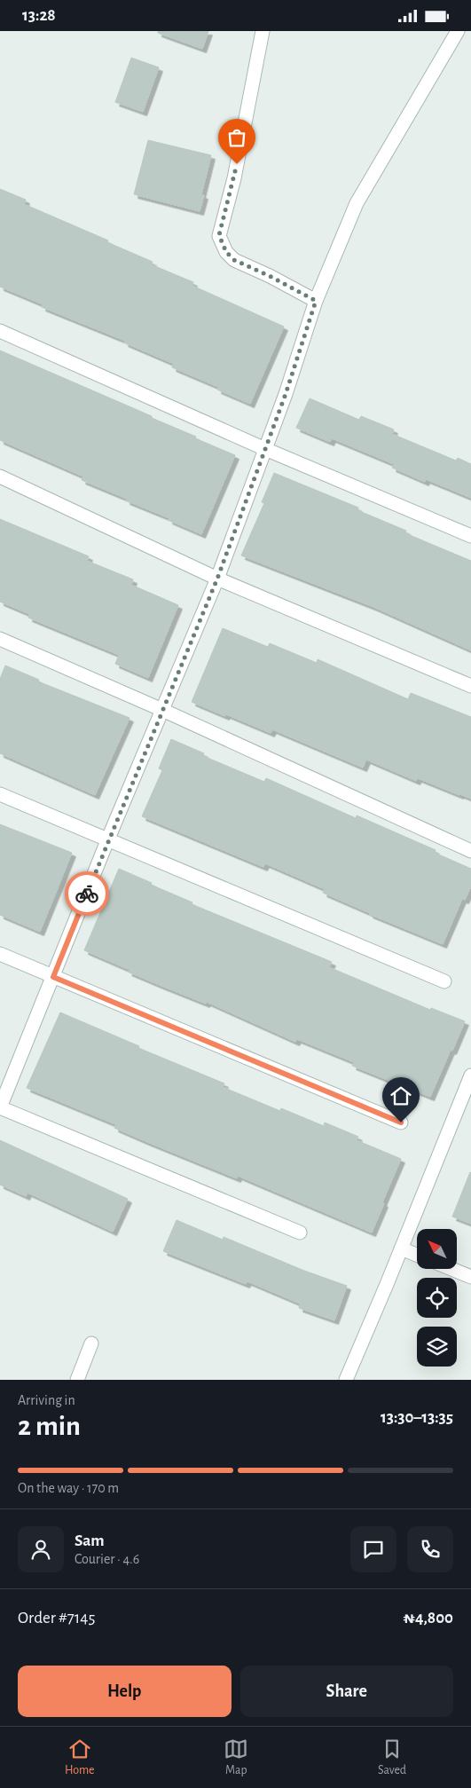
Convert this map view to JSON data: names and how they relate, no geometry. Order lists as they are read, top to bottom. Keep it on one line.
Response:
{"north":"top left","page":{"status":"13:28","heading":["2 min","Arriving in","13:30–13:35"],"panel":["Sam","Courier · 4.6","Order #7145","₦4,800"],"bar":"On the way · 170 m","buttons":["Help","Share"],"tabs":["Home","Map","Saved"]}}
